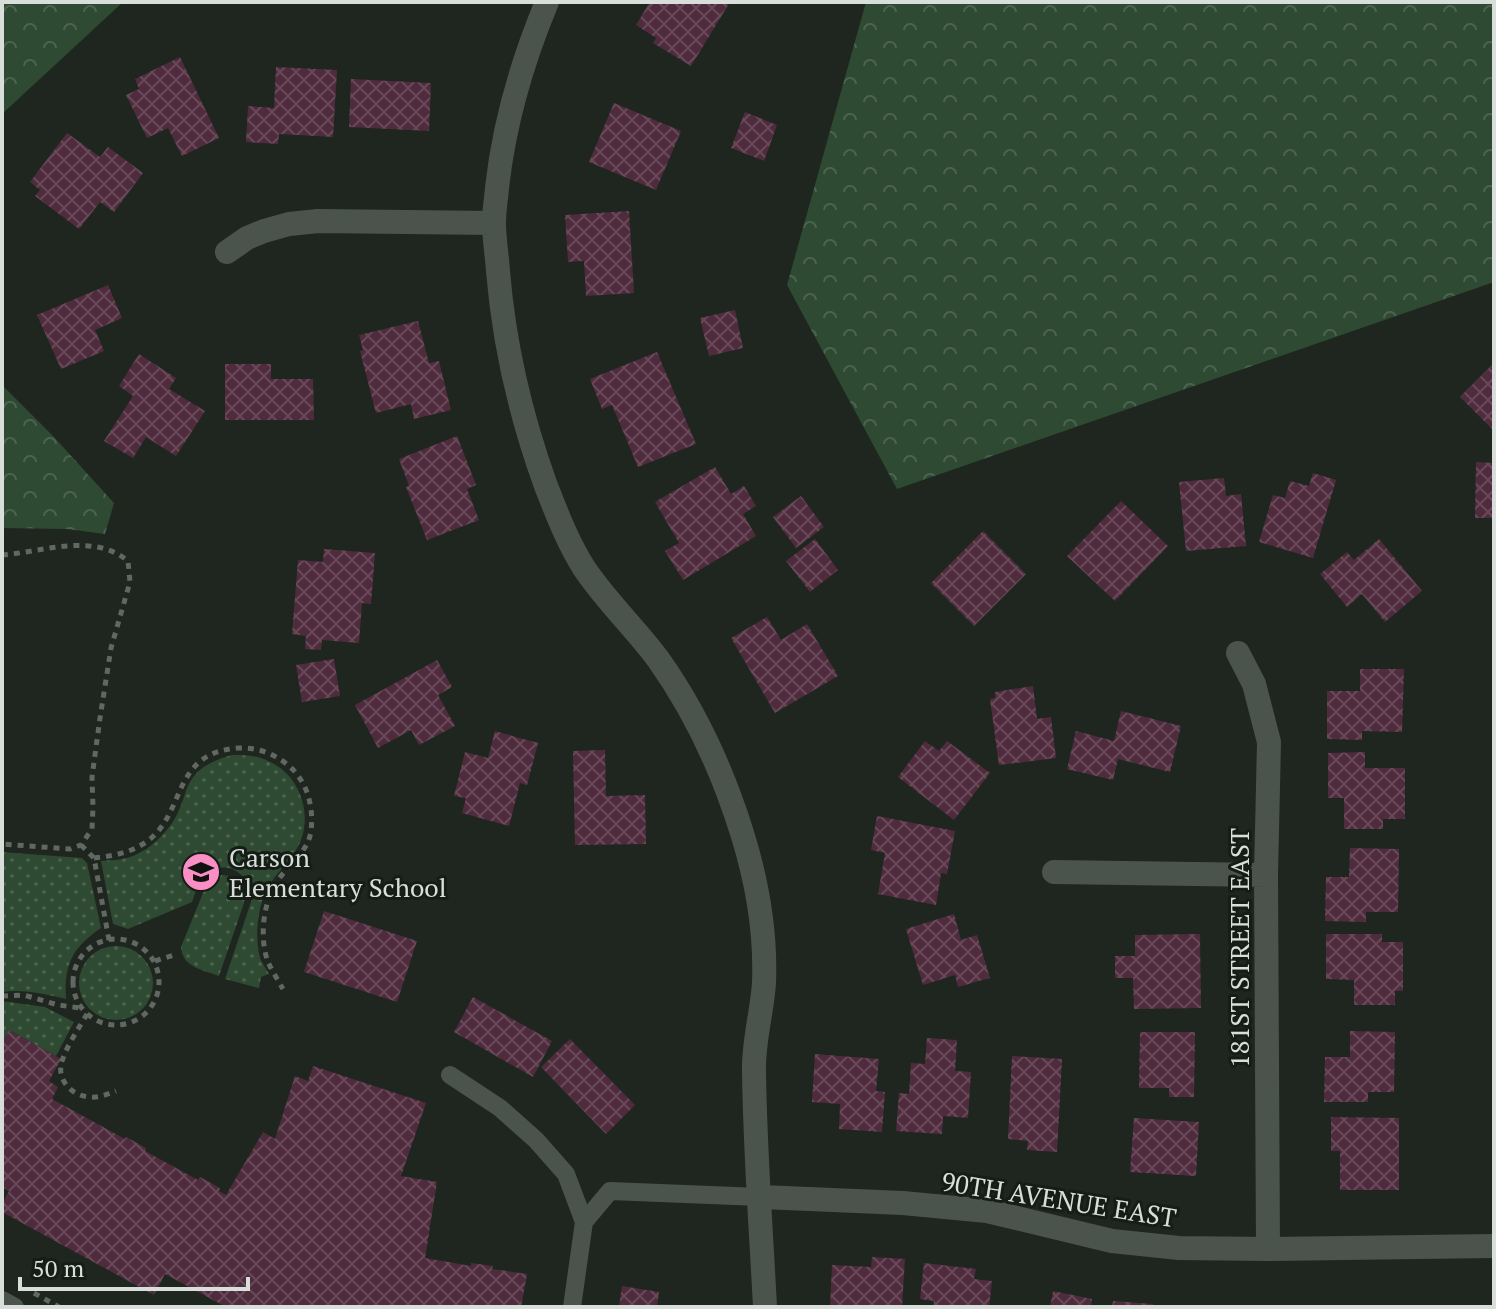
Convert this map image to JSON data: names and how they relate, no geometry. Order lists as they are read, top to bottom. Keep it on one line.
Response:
{"streets":{"street":["181ST STREET EAST","90TH AVENUE EAST"]},"crossings":[["181ST STREET EAST","90TH AVENUE EAST"]],"places":{"school or university":["Carson Elementary School"]},"scale_bar":"50 m"}
